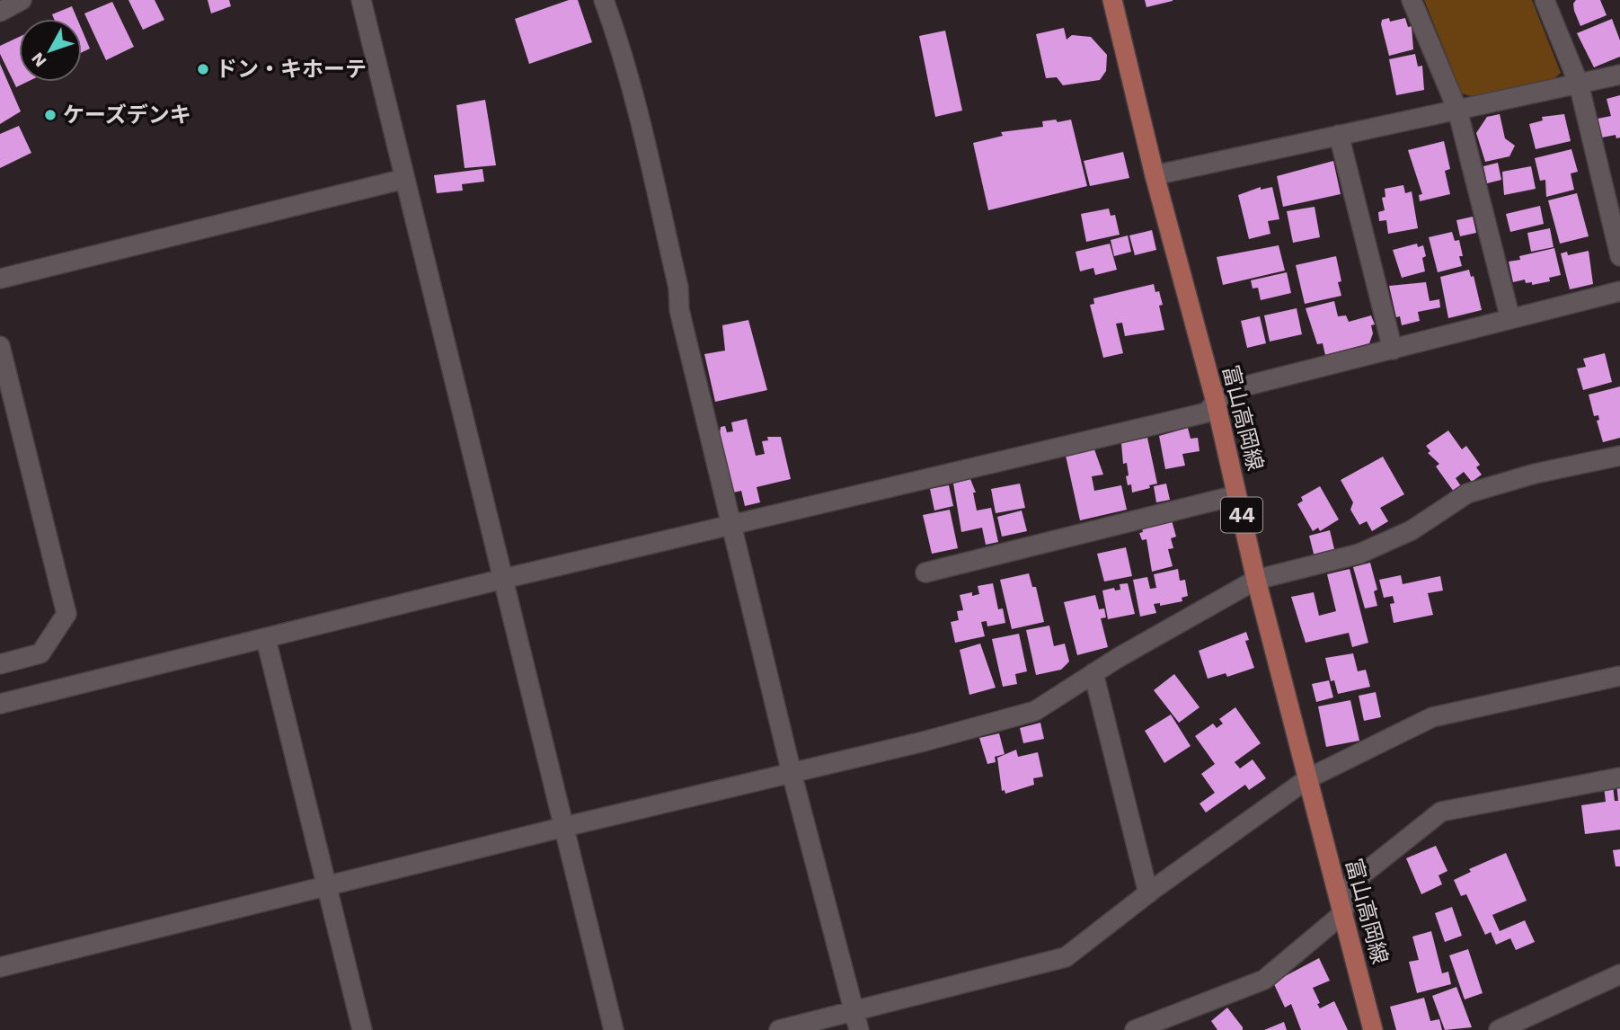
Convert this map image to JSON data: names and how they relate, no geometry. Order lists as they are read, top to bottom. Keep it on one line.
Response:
{"streets":{"main road":["富山高岡線","44"]},"places":["ドン・キホーテ","ケーズデンキ"],"north":"bottom left"}
